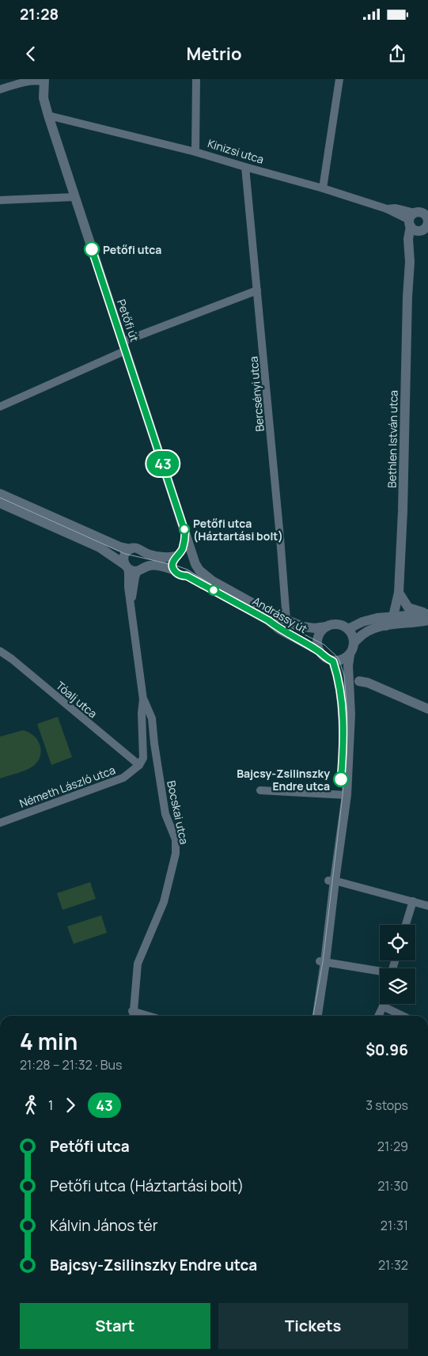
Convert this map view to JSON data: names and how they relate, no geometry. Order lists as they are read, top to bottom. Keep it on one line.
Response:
{"streets":{"street":["Kinizsi utca","Petőfi út","Bercsényi utca","Bethlen István utca","Andrássy út","Tóalj utca","Németh László utca","Bocskai utca"]},"crossings":[["Kinizsi utca","Petőfi út"],["Kinizsi utca","Bercsényi utca"],["Kinizsi utca","Bethlen István utca"],["Petőfi út","Andrássy út"],["Bercsényi utca","Andrássy út"],["Tóalj utca","Németh László utca"],["Tóalj utca","Bocskai utca"],["Németh László utca","Bocskai utca"]],"places":["Petőfi utca","Petőfi utca (Háztartási bolt)","Bajcsy-Zsilinszky Endre utca"],"lines":["bus line 43"],"page":{"status":"21:28","header":"Metrio","on_map":"43","heading":["4 min","21:28 – 21:32 · Bus","$0.96"],"legs":["1","43","3 stops"],"list":[{"name":"Petőfi utca","value":"21:29"},{"name":"Petőfi utca (Háztartási bolt)","value":"21:30"},{"name":"Kálvin János tér","value":"21:31"},{"name":"Bajcsy-Zsilinszky Endre utca","value":"21:32"}],"buttons":["Start","Tickets"]}}
